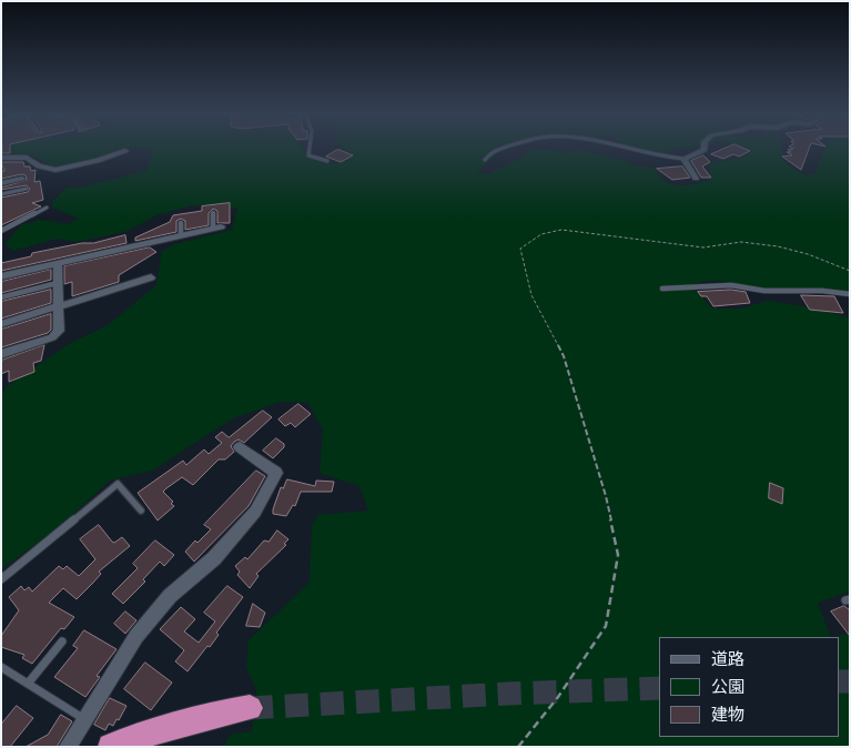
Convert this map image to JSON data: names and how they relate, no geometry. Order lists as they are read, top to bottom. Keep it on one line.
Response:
{"legend":["道路","公園","建物"]}
